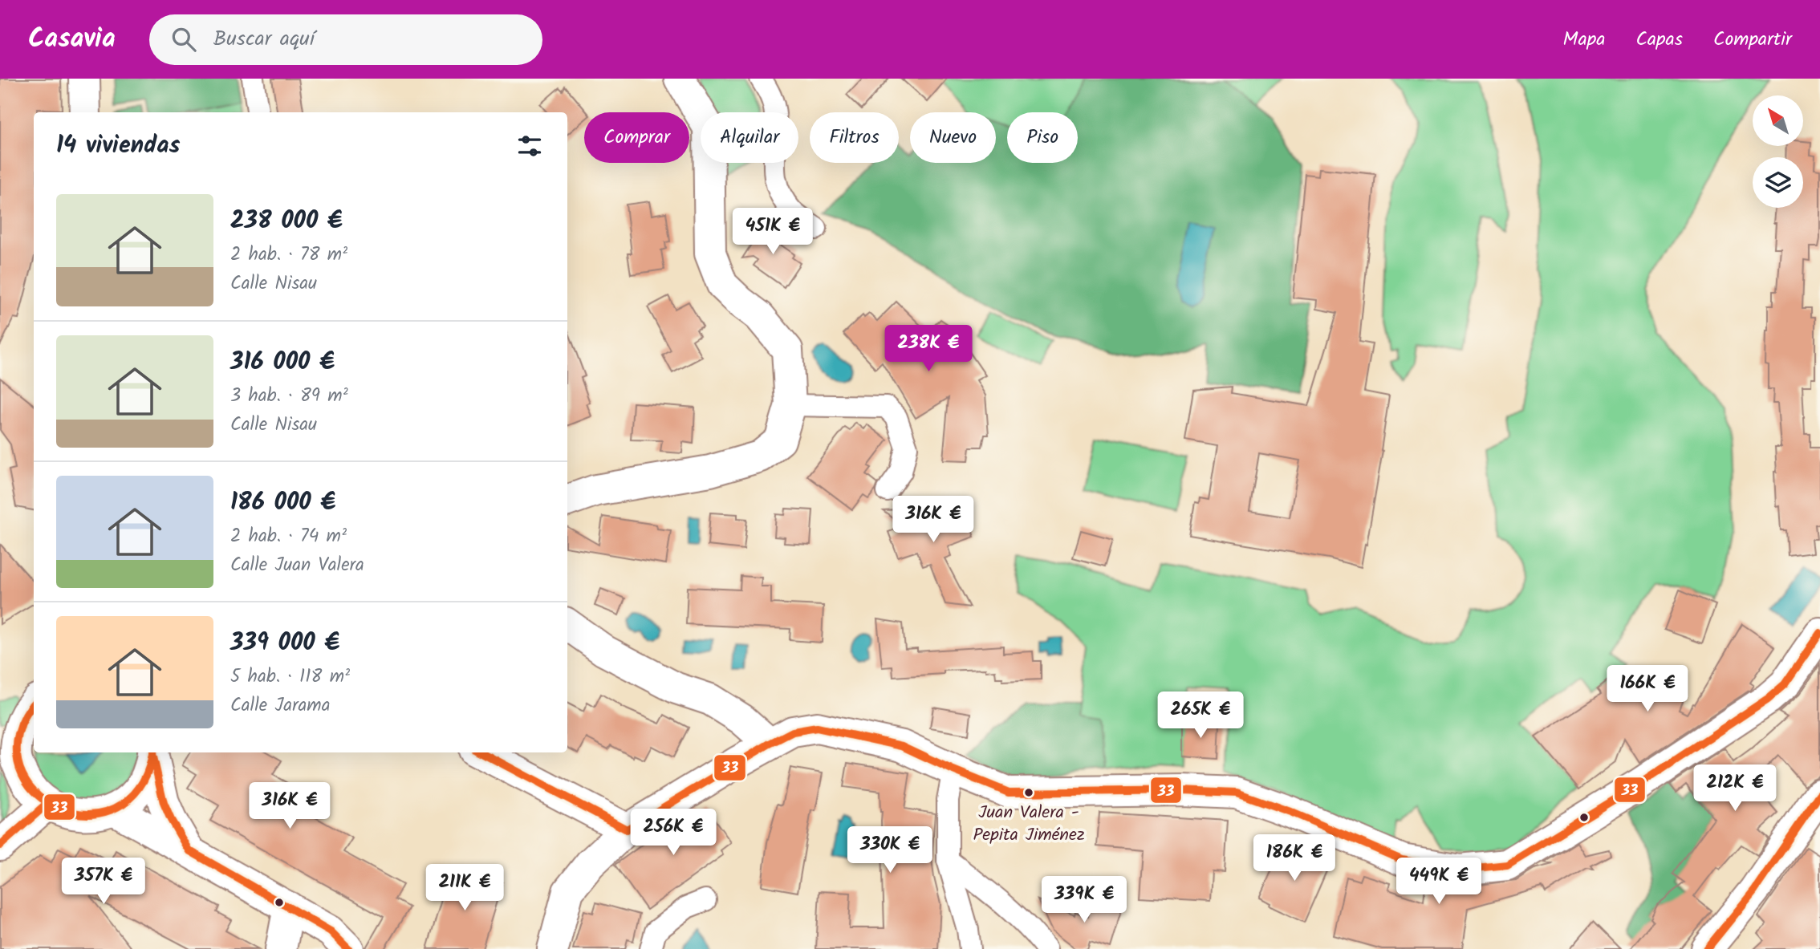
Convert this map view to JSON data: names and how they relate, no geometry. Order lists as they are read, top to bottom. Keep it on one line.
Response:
{"places":["Juan Valera - Pepita Jiménez"],"lines":["transit line 33"],"north":"top left","page":{"header":"Casavia","search":"Buscar aquí","nav":["Mapa","Capas","Compartir"],"chip":["Comprar","Alquilar","Filtros","Nuevo","Piso"],"heading":"14 viviendas","list":[{"name":"238 000 €","note":"2 hab. · 78 m² · Calle Nisau"},{"name":"316 000 €","note":"3 hab. · 89 m² · Calle Nisau"},{"name":"186 000 €","note":"2 hab. · 74 m² · Calle Juan Valera"},{"name":"339 000 €","note":"5 hab. · 118 m² · Calle Jarama"}],"price":["451K €","238K €","316K €","166K €","265K €","212K €","316K €","256K €","330K €","186K €","357K €","449K €","211K €","339K €"]}}
